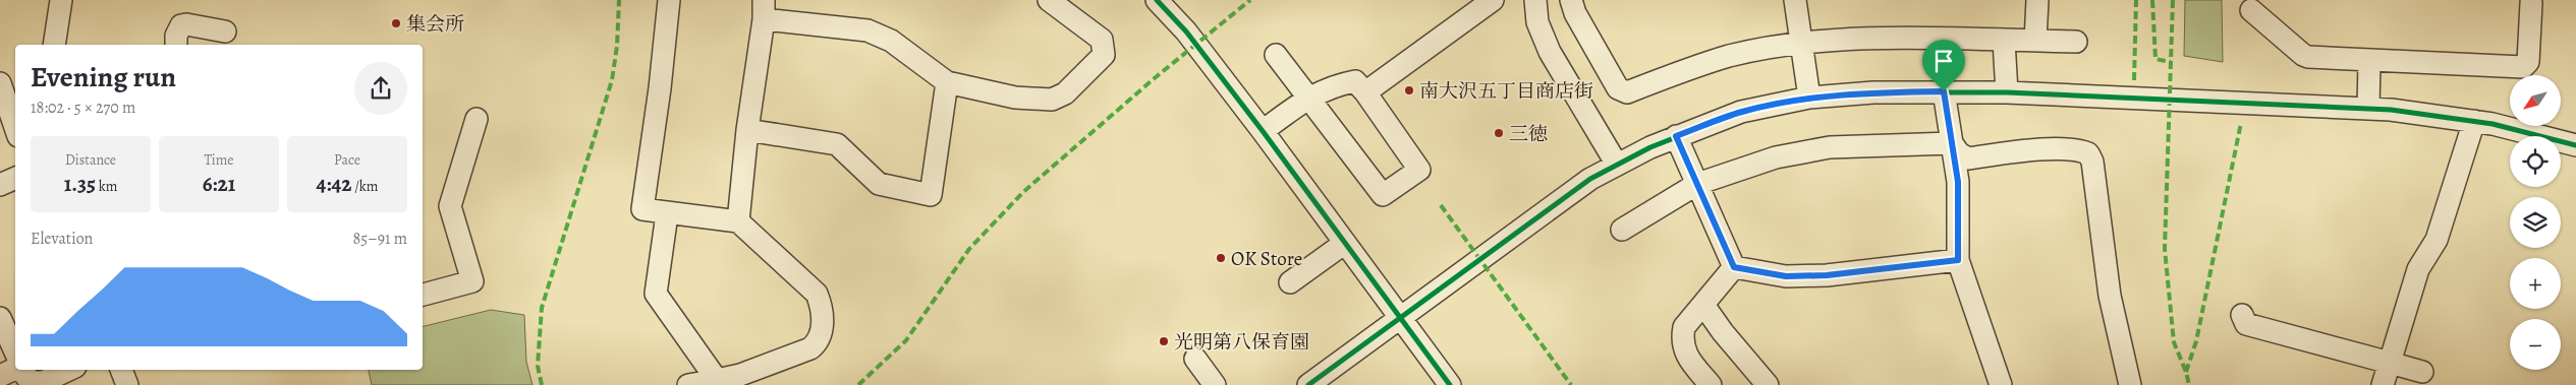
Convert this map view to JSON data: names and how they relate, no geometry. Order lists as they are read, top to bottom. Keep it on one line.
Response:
{"places":["集会所","南大沢五丁目商店街","三徳","OK Store","光明第八保育園"],"north":"bottom left","page":{"heading":["Evening run","18:02 · 5 × 270 m"],"map_buttons":["+","−"],"stats":[["Distance","1.35 km"],["Time","6:21"],["Pace","4:42 /km"]],"chart":["Elevation","85–91 m"]}}
